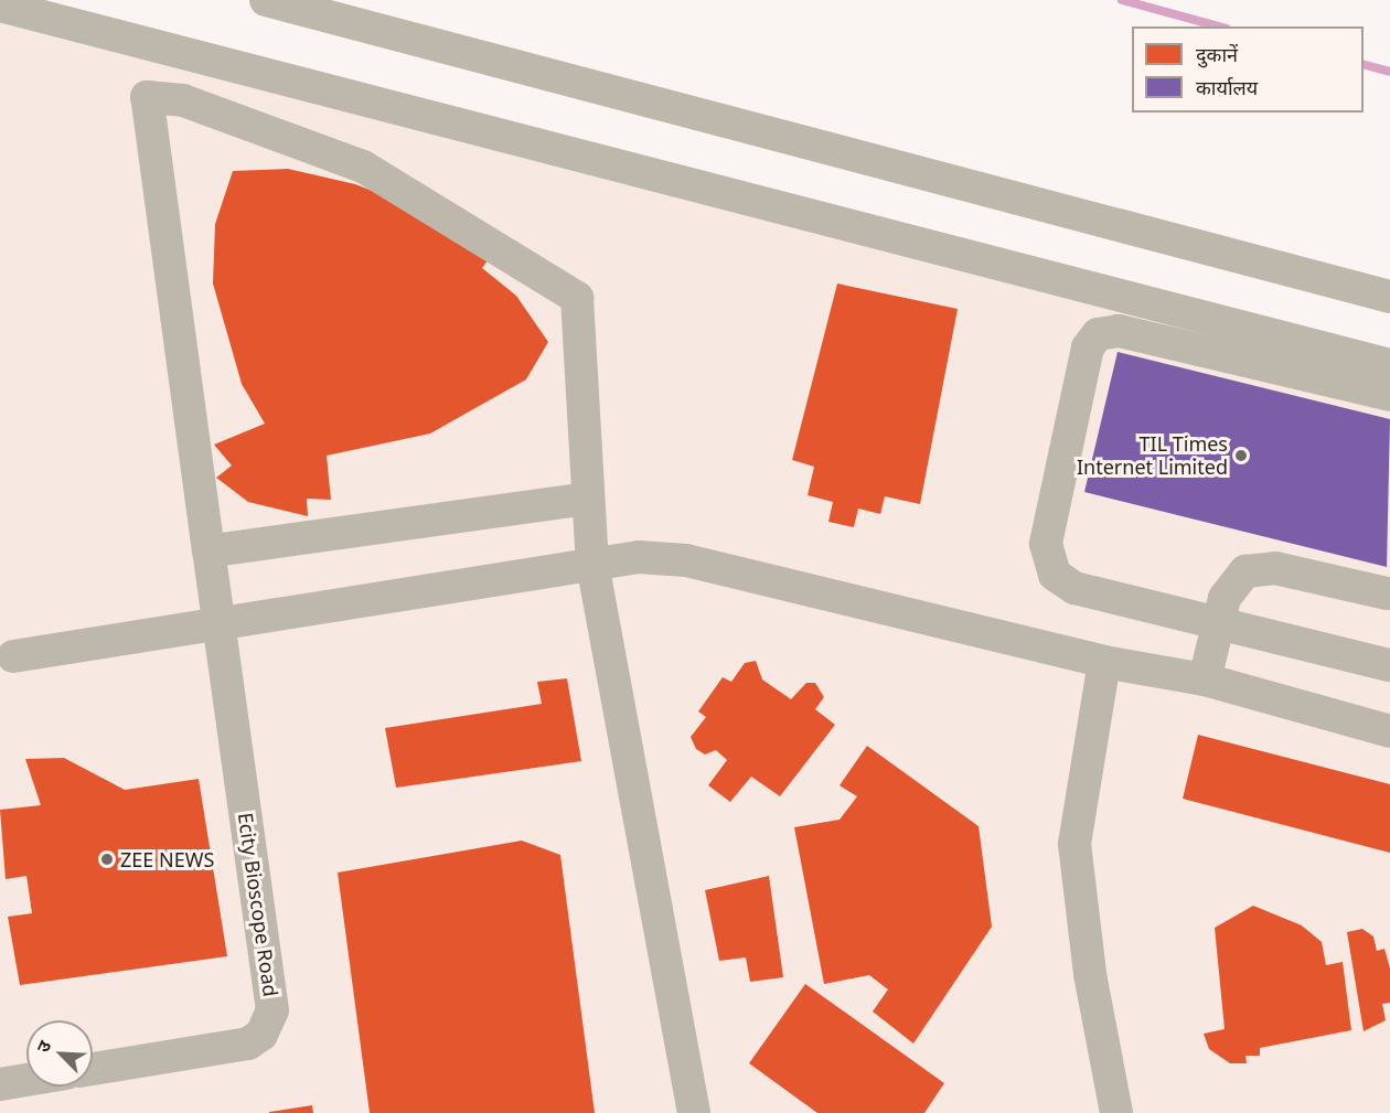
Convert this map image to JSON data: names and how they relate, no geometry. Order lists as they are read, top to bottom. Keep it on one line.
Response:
{"streets":{"lane":["Ecity Bioscope Road"]},"places":["TIL Times Internet Limited","ZEE NEWS"],"legend":["दुकानें","कार्यालय"],"north":"top left"}
